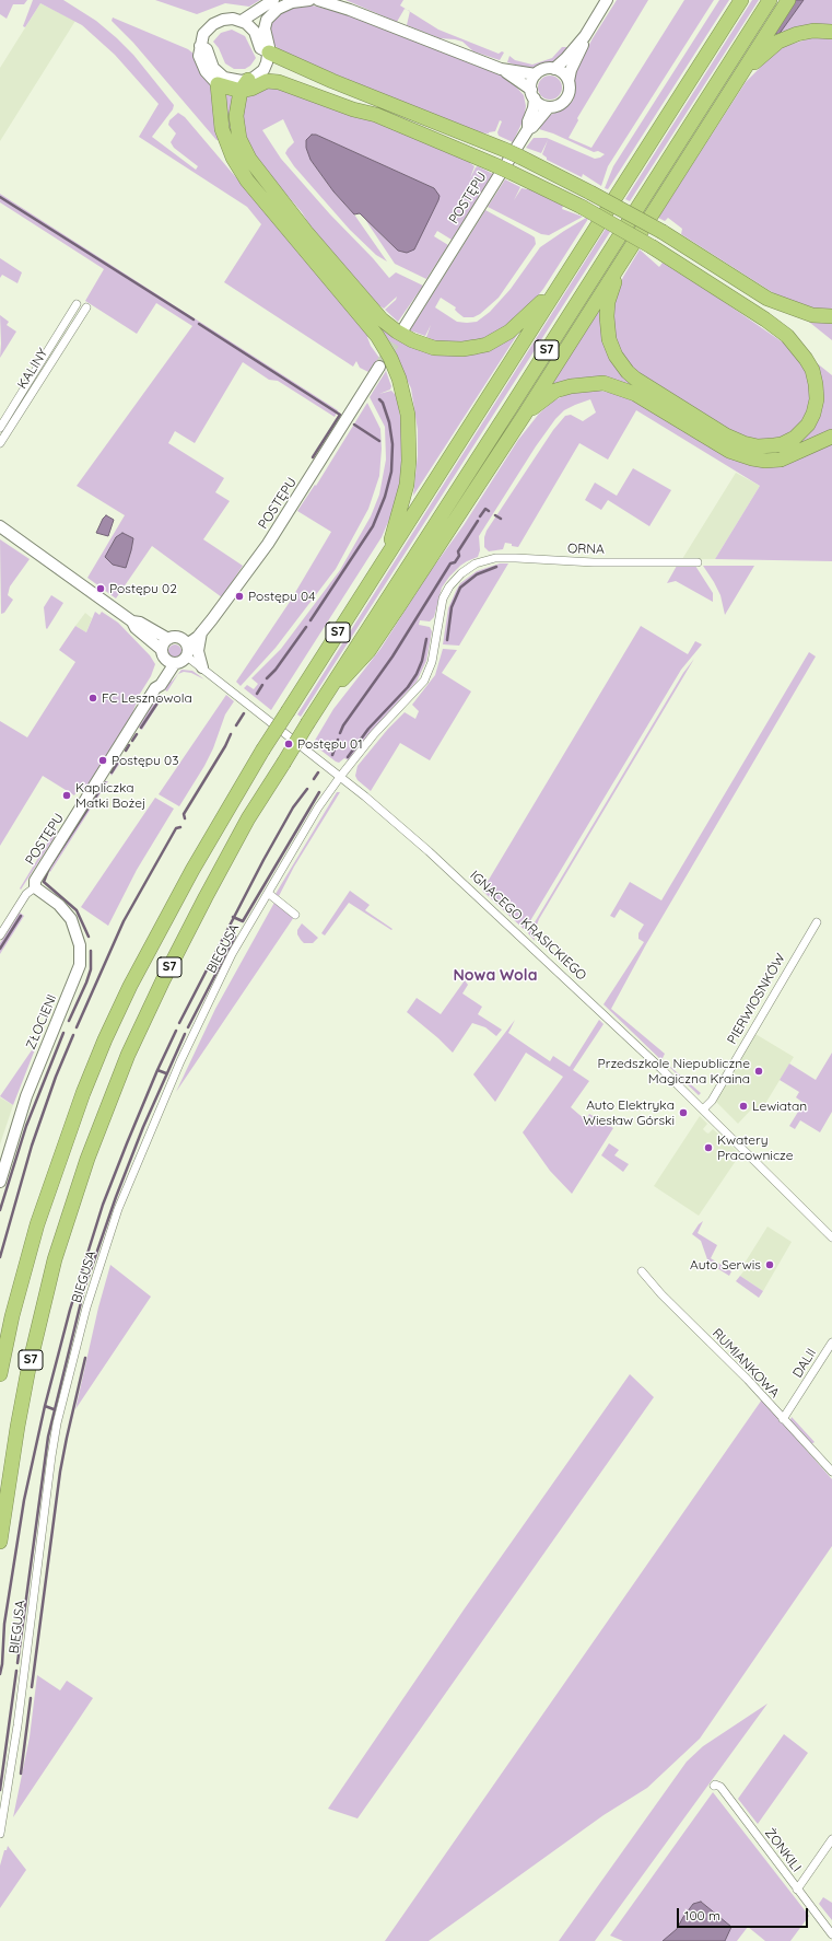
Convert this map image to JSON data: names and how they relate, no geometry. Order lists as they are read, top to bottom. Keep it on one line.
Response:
{"streets":{"highway":["S7"],"street":["POSTĘPU","KALINY","ORNA","IGNACEGO KRASICKIEGO","BIEGUSA","PIERWIOSNKÓW","ZŁOCIENI","RUMIANKOWA","DALII","ŻONKILI"]},"crossings":[["POSTĘPU","IGNACEGO KRASICKIEGO"],["POSTĘPU","ZŁOCIENI"],["ORNA","BIEGUSA"],["IGNACEGO KRASICKIEGO","BIEGUSA"],["IGNACEGO KRASICKIEGO","PIERWIOSNKÓW"],["RUMIANKOWA","DALII"]],"districts":["Nowa Wola"],"places":["Postępu 02","Postępu 04","FC Lesznowola","Postępu 01","Postępu 03","Kapliczka Matki Bożej","Przedszkole Niepubliczne Magiczna Kraina","Lewiatan","Auto Elektryka Wiesław Górski","Kwatery Pracownicze","Auto Serwis"],"scale_bar":"100 m"}
